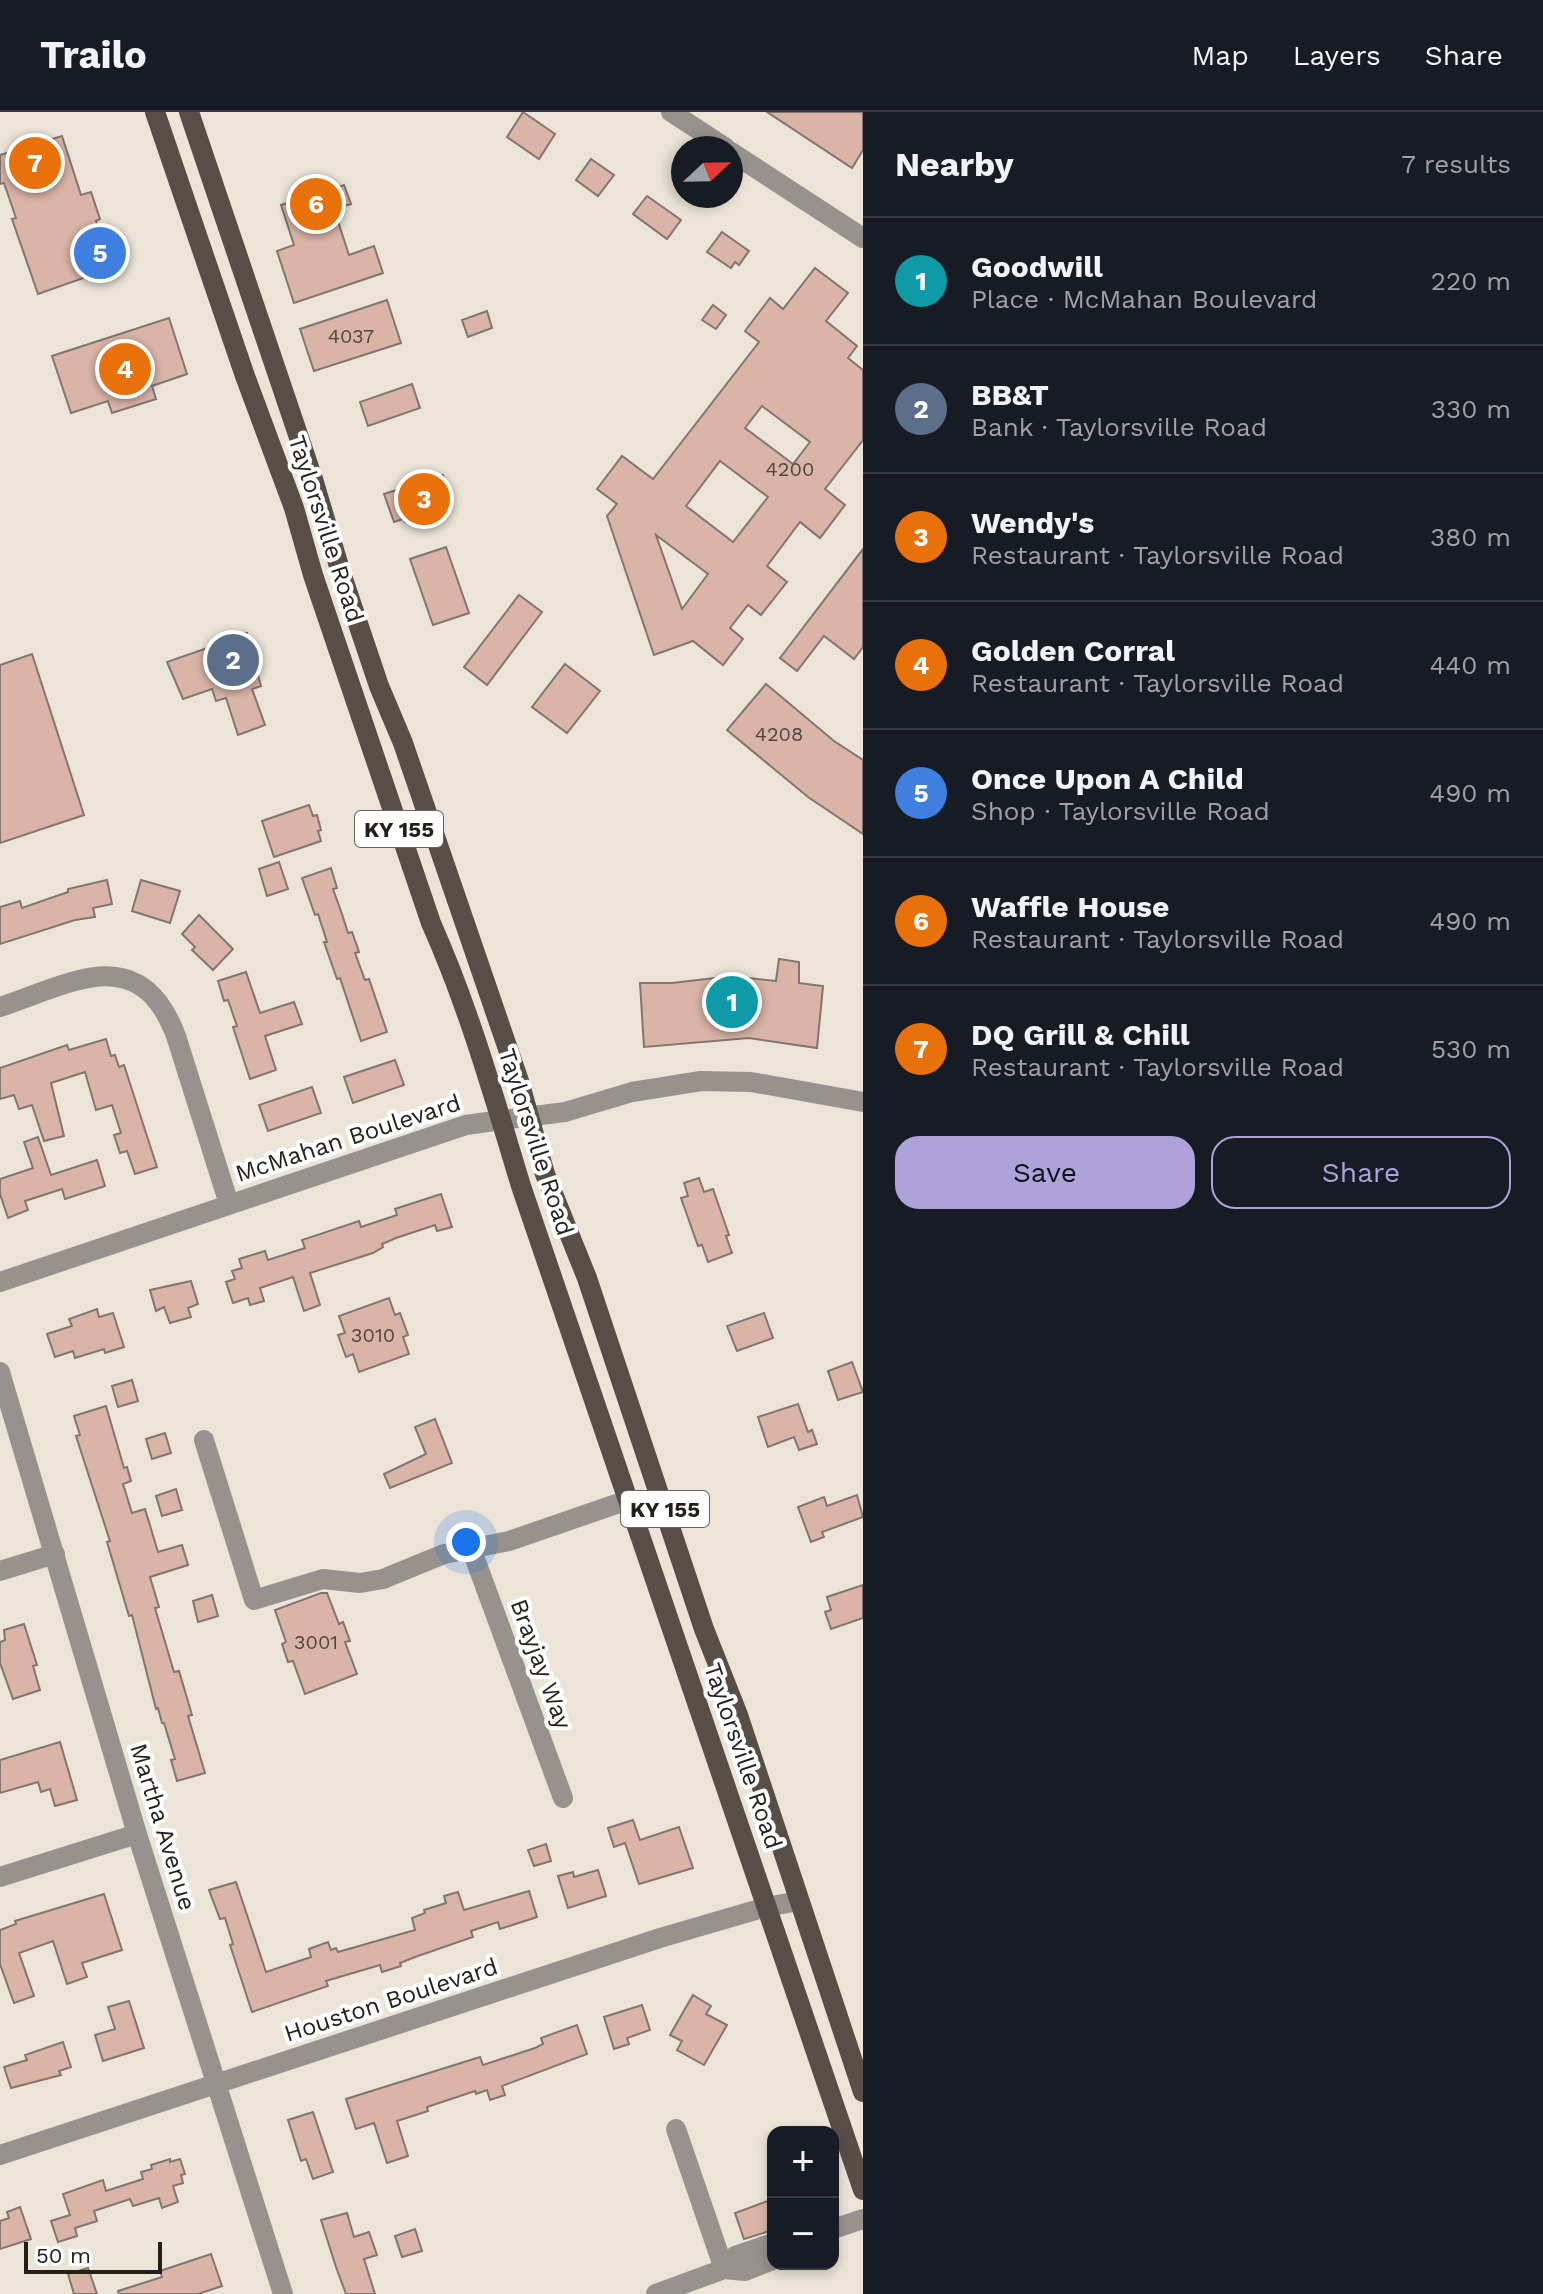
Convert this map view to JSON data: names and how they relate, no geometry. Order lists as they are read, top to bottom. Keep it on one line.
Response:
{"streets":{"main road":["Taylorsville Road","KY 155"],"street":["McMahan Boulevard","Brayjay Way","Martha Avenue","Houston Boulevard"]},"crossings":[["Taylorsville Road","McMahan Boulevard"],["Taylorsville Road","Houston Boulevard"],["Martha Avenue","Houston Boulevard"]],"house_numbers":["4037","4200","4208","3010","3001"],"scale_bar":"50 m","north":"right","page":{"header":"Trailo","nav":["Map","Layers","Share"],"heading":["Nearby","7 results"],"pins":["7","6","5","4","3","2","1"],"list":[{"mark":"1","name":"Goodwill","note":"Place · McMahan Boulevard","value":"220 m"},{"mark":"2","name":"BB&T","note":"Bank · Taylorsville Road","value":"330 m"},{"mark":"3","name":"Wendy's","note":"Restaurant · Taylorsville Road","value":"380 m"},{"mark":"4","name":"Golden Corral","note":"Restaurant · Taylorsville Road","value":"440 m"},{"mark":"5","name":"Once Upon A Child","note":"Shop · Taylorsville Road","value":"490 m"},{"mark":"6","name":"Waffle House","note":"Restaurant · Taylorsville Road","value":"490 m"},{"mark":"7","name":"DQ Grill & Chill","note":"Restaurant · Taylorsville Road","value":"530 m"}],"buttons":["Save","Share"],"map_buttons":["+","−"],"scale":"50 m"}}
